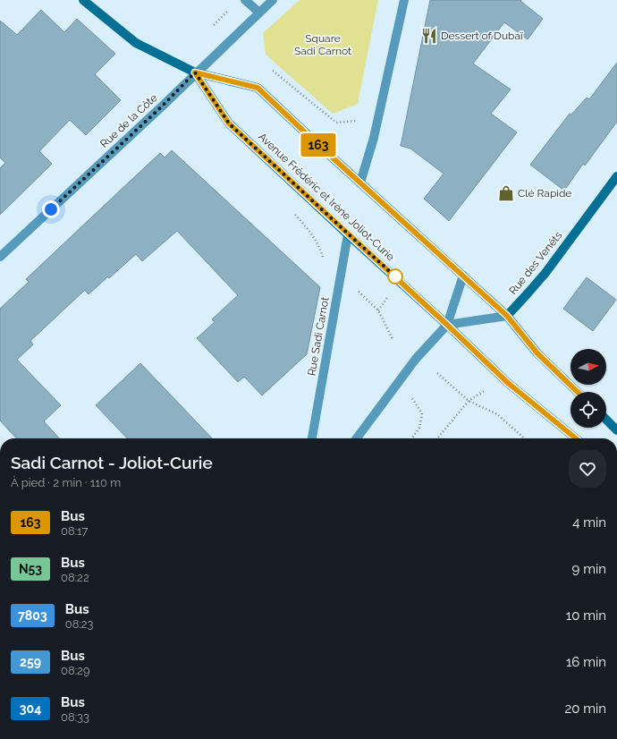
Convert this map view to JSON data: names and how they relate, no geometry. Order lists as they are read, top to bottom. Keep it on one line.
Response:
{"streets":{"main road":["Avenue Frédéric et Irène Joliot-Curie","Rue des Venêts"],"street":["Rue de la Côte","Rue Sadi Carnot"]},"crossings":[["Rue de la Côte","Avenue Frédéric et Irène Joliot-Curie"],["Avenue Frédéric et Irène Joliot-Curie","Rue des Venêts"],["Avenue Frédéric et Irène Joliot-Curie","Rue Sadi Carnot"]],"parks":["Square Sadi Carnot"],"places":{"restaurant":["Dessert of Dubaï"],"shop":["Clé Rapide"]},"lines":["bus line 163"],"north":"right","page":{"on_map":"163","heading":["Sadi Carnot - Joliot-Curie","À pied · 2 min · 110 m"],"list":[{"mark":"163","name":"Bus","note":"08:17","value":"4 min"},{"mark":"N53","name":"Bus","note":"08:22","value":"9 min"},{"mark":"7803","name":"Bus","note":"08:23","value":"10 min"},{"mark":"259","name":"Bus","note":"08:29","value":"16 min"},{"mark":"304","name":"Bus","note":"08:33","value":"20 min"}]}}
